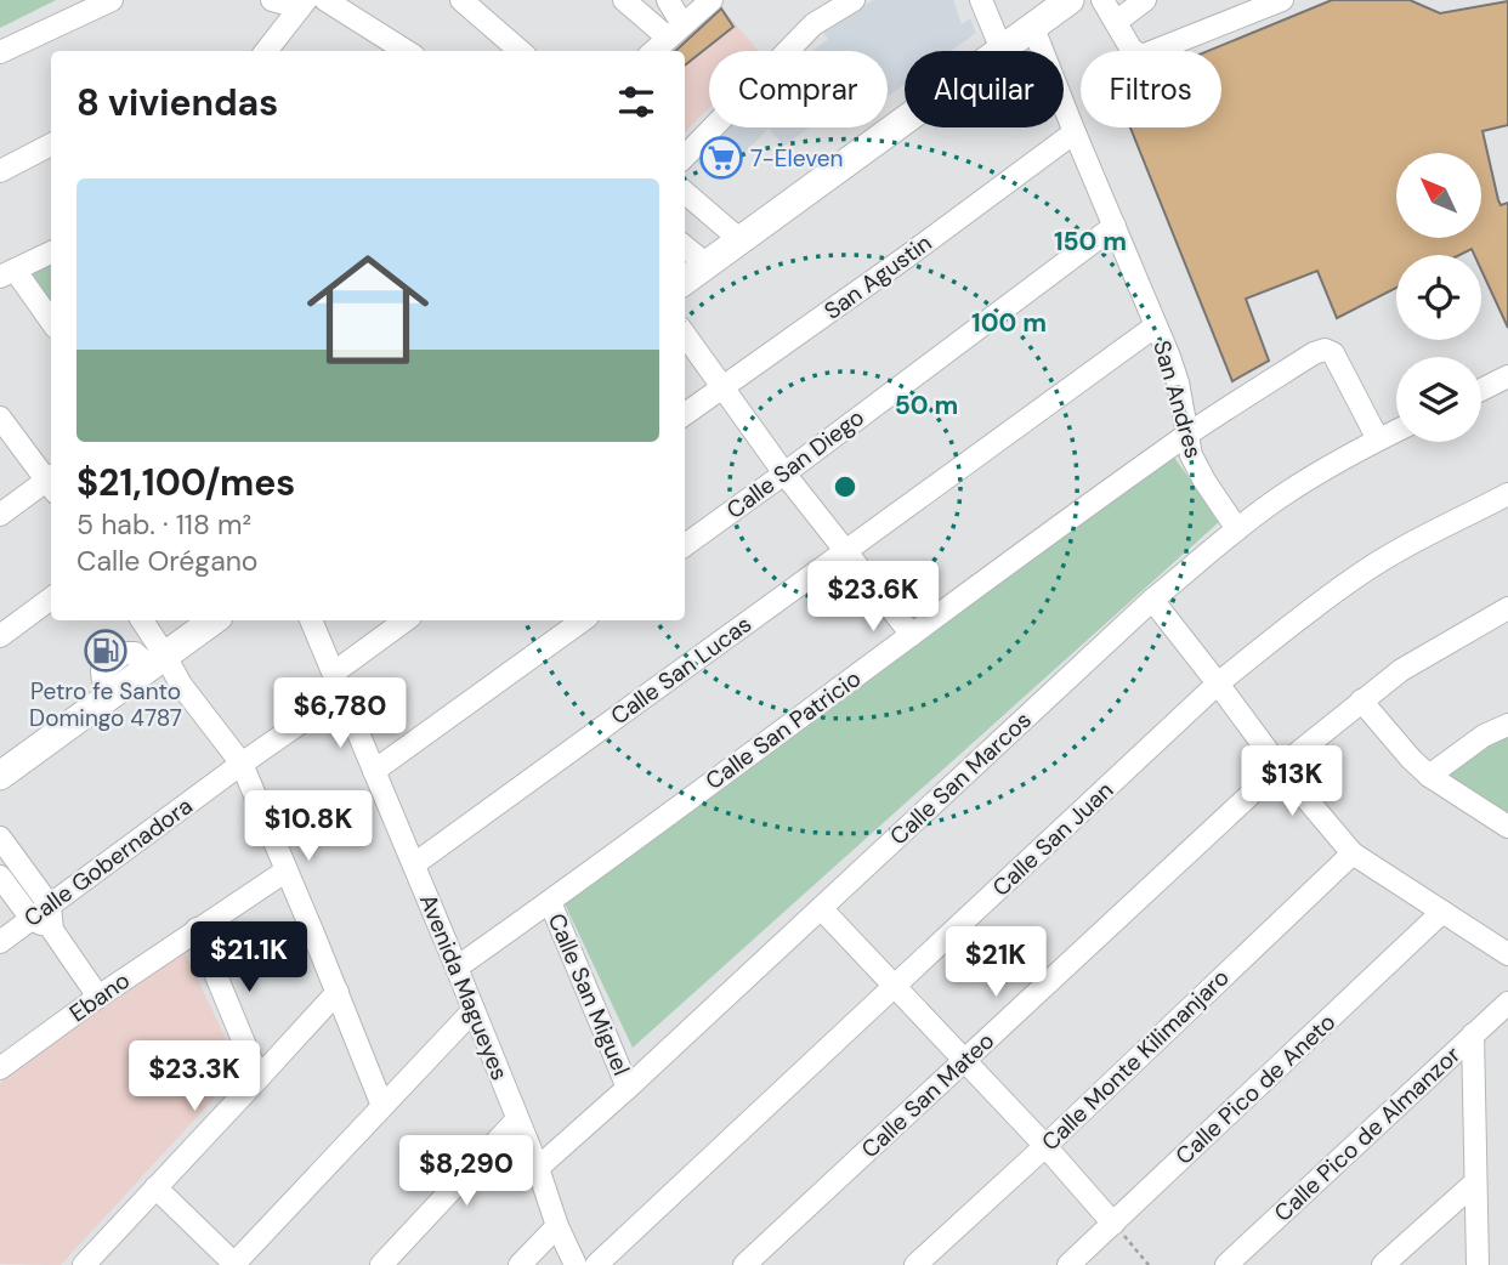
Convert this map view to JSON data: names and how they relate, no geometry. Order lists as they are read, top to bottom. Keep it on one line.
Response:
{"streets":{"street":["San Agustin","San Andres","Calle San Diego","Calle San Lucas","Calle San Patricio","Calle San Marcos","Calle San Juan","Calle Gobernadora","Avenida Magueyes","Calle San Miguel","Ebano","Calle Monte Kilimanjaro","Calle Pico de Aneto","Calle San Mateo","Calle Pico de Almanzor"]},"crossings":[["San Agustin","San Andres"],["San Andres","Calle San Diego"],["San Andres","Calle San Lucas"],["San Andres","Calle San Patricio"],["San Andres","Calle San Marcos"],["Calle San Lucas","Avenida Magueyes"],["Calle San Patricio","Calle San Marcos"],["Calle San Patricio","Avenida Magueyes"],["Calle San Patricio","Calle San Miguel"],["Calle San Marcos","Avenida Magueyes"],["Calle San Marcos","Calle San Miguel"],["Calle Gobernadora","Avenida Magueyes"]],"places":{"supermarket":["7-Eleven"],"fuel station":["Petro fe Santo Domingo 4787"]},"north":"top left","page":{"chip":["Comprar","Alquilar","Filtros"],"heading":"8 viviendas","list":[{"name":"$21,100/mes","note":"5 hab. · 118 m² · Calle Orégano"}],"price":["$23.6K","$6,780","$13K","$10.8K","$21.1K","$21K","$23.3K","$8,290"]},"rings":["150 m","100 m","50 m"]}
